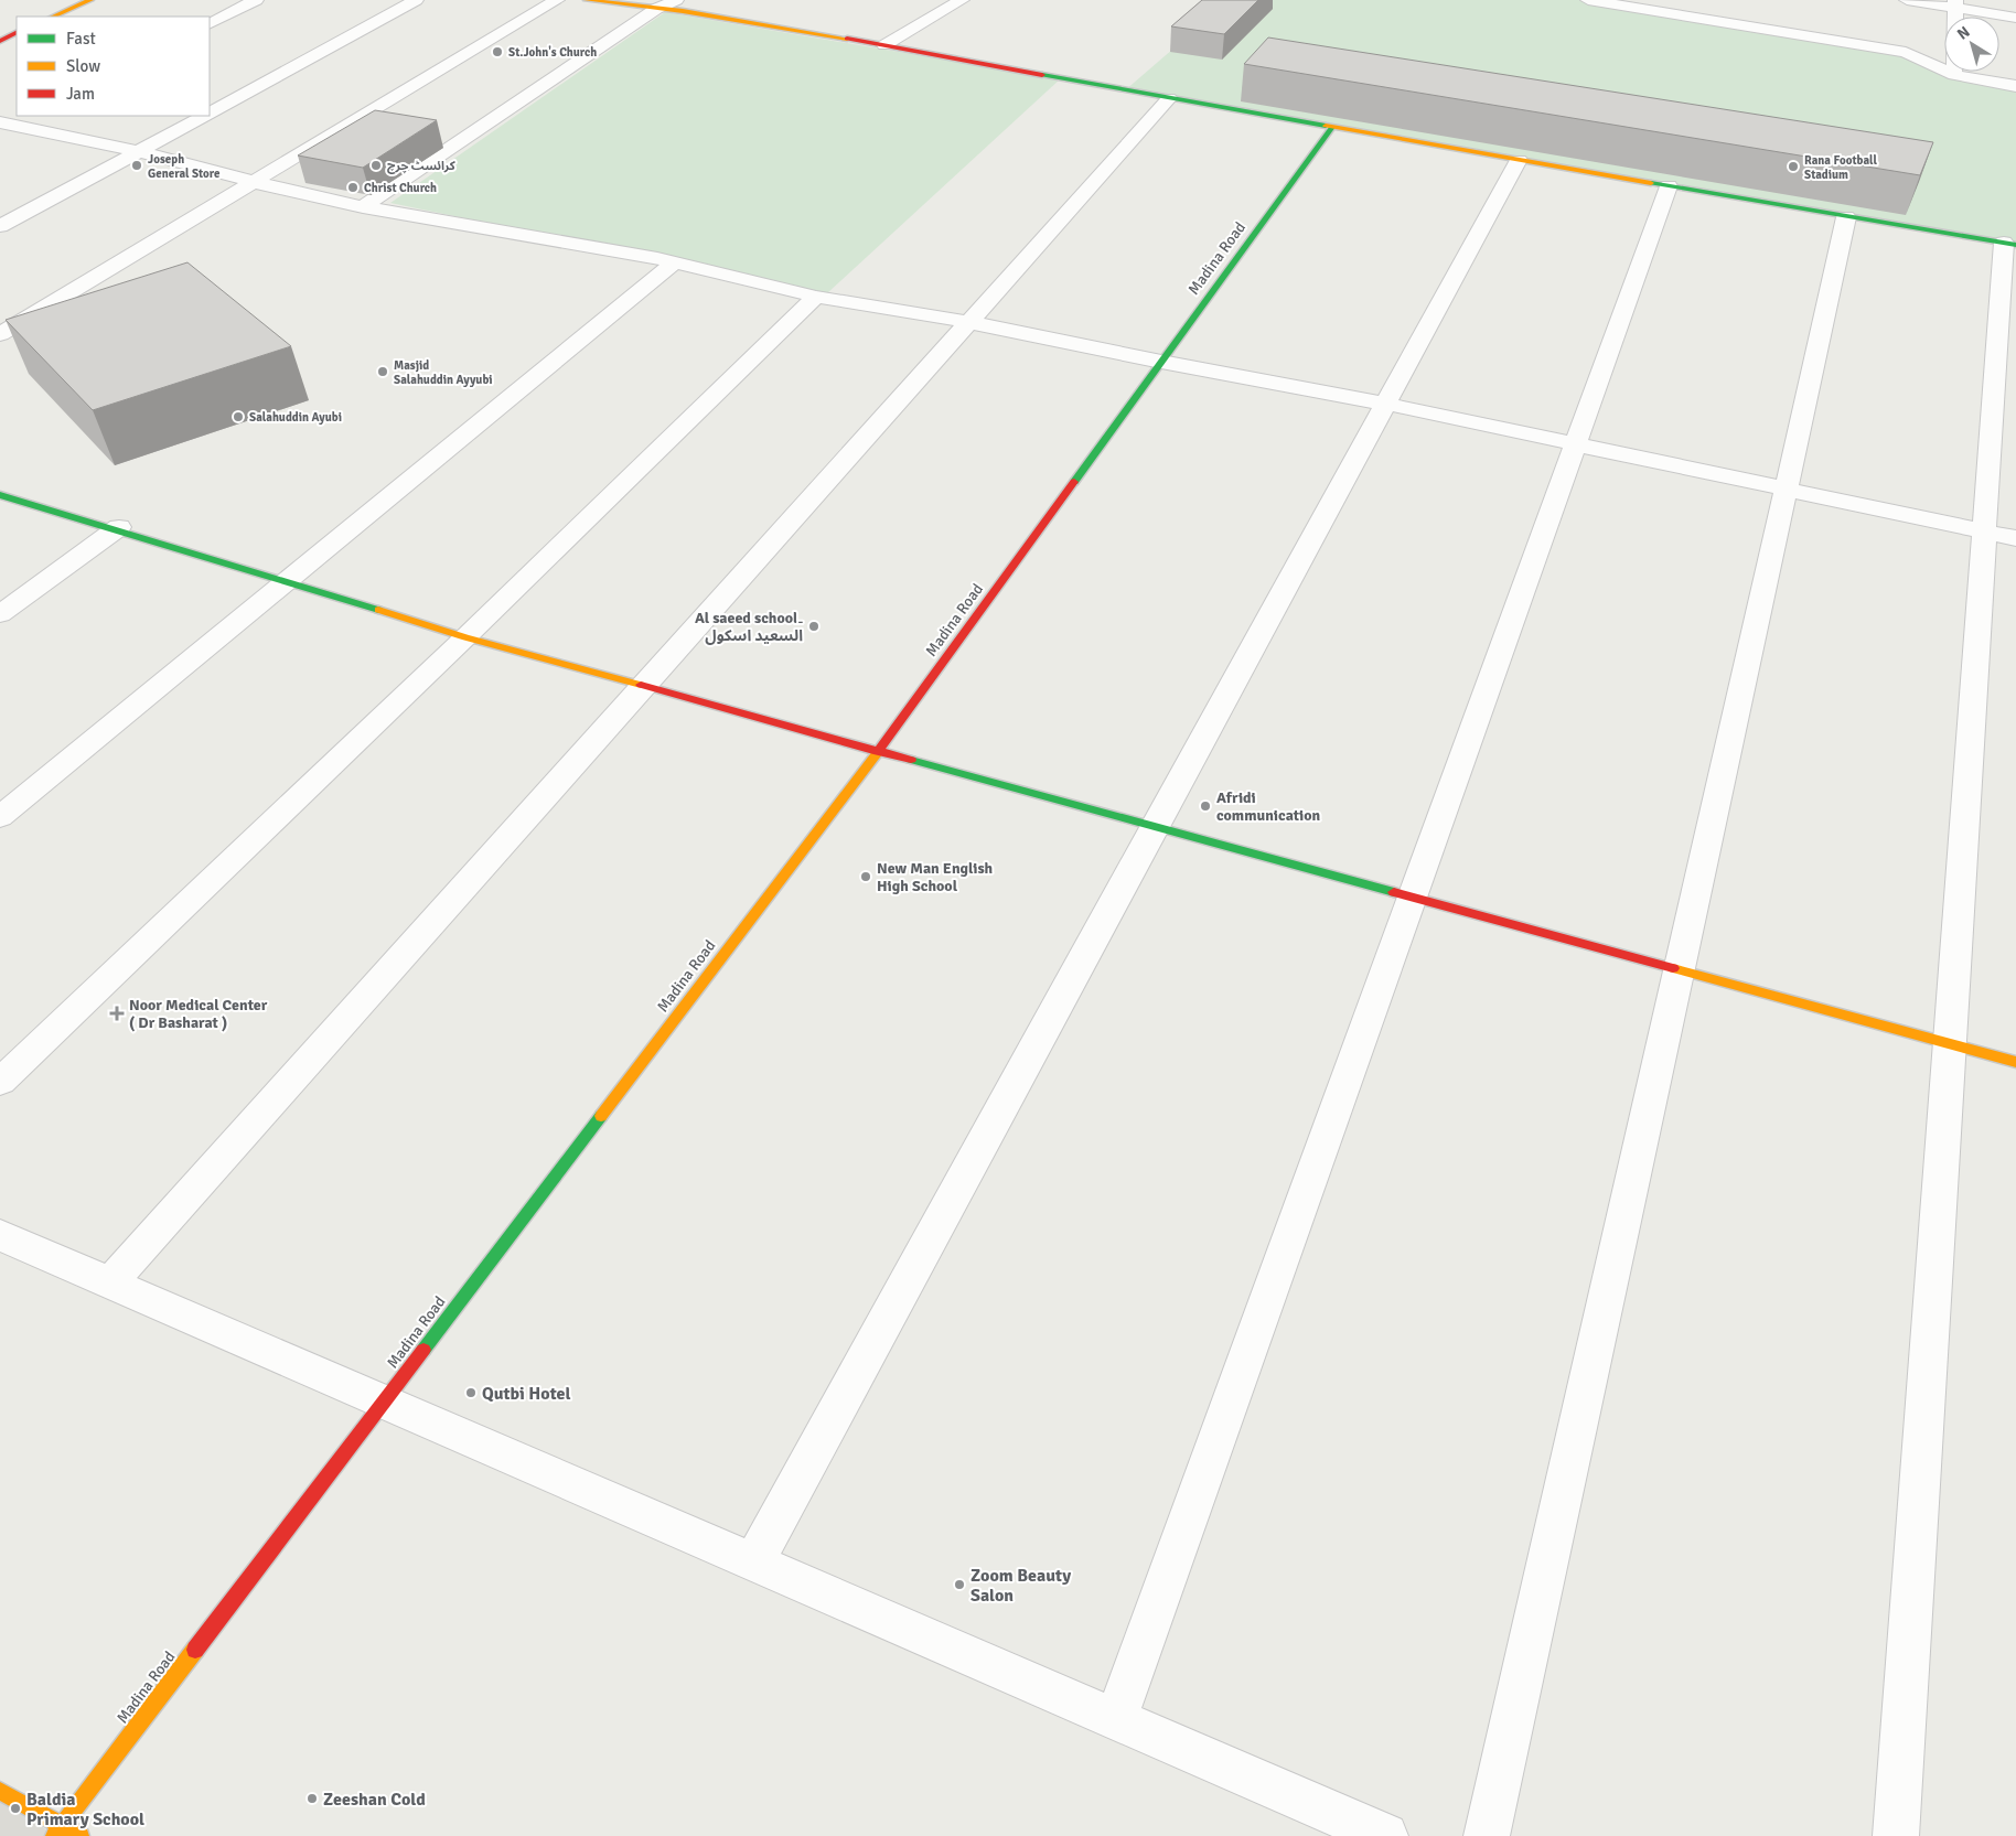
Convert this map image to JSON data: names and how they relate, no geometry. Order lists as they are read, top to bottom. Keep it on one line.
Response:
{"streets":{"street":["Madina Road"]},"places":{"other":["St.John's Church","Joseph General Store","کرائسٹ چرچ","Rana Football Stadium","Christ Church","Masjid Salahuddin Ayyubi","Salahuddin Ayubi","Al saeed school۔ السعید اسکول","Afridi communication","New Man English High School","Qutbi Hotel","Zoom Beauty Salon","Zeeshan Cold","Baldia Primary School"],"health":["Noor Medical Center ( Dr Basharat )"]},"legend":["Fast","Slow","Jam"],"north":"top left"}
